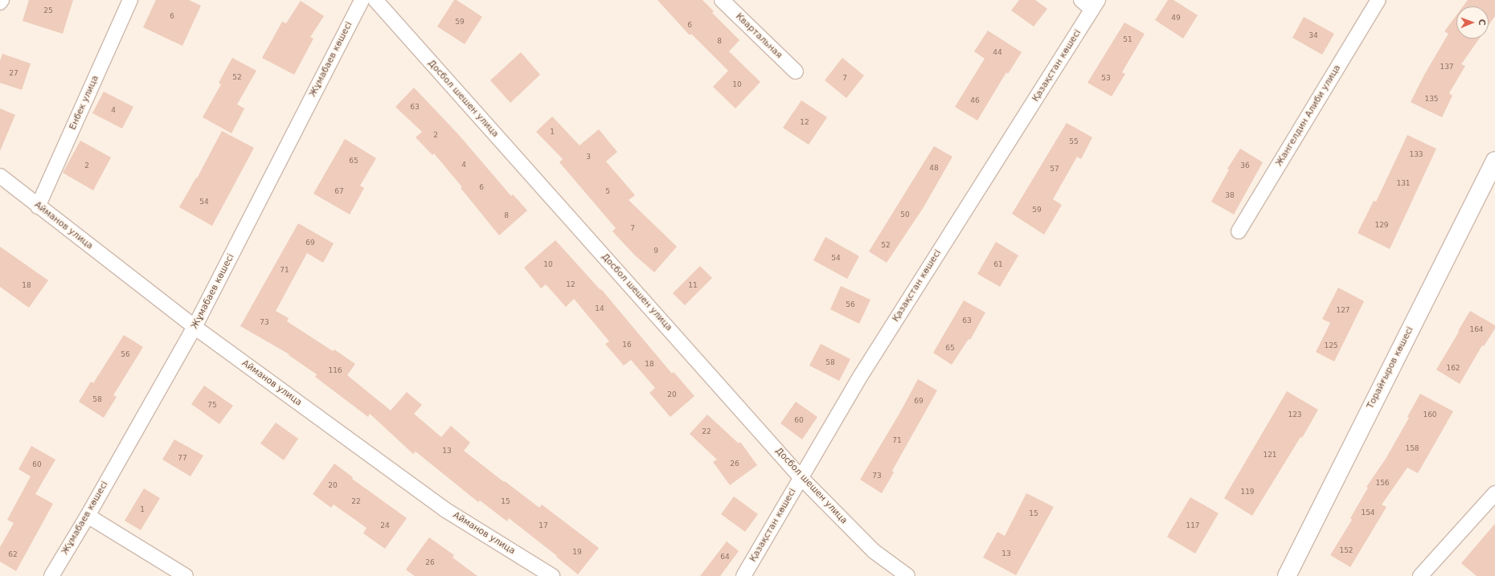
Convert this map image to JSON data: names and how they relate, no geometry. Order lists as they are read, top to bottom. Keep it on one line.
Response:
{"streets":{"street":["Квартальная","Жұмабаев көшесі","Қазақстан көшесі","Досбол шешен улица","Енбек улица","Жангелдин Алиби улица","Айманов улица","Торайғыров көшесі"]},"crossings":[["Жұмабаев көшесі","Айманов улица"],["Қазақстан көшесі","Досбол шешен улица"],["Енбек улица","Айманов улица"]],"house_numbers":["25","6","49","59","6","34","51","8","44","137","27","52","7","53","10","135","46","63","4","12","1","2","55","133","3","65","4","2","36","48","57","131","6","67","5","38","54","59","50","8","129","7","69","52","9","54","10","61","71","12","18","11","56","14","127","63","73","164","16","125","65","56","58","18","162","11б","20","58","69","75","123","160","60","22","71","158","13","121","77","26","60","73","156","20","119","22","15","1","154","15","24","17","117","152","19","13","62","64","26"],"north":"right"}
